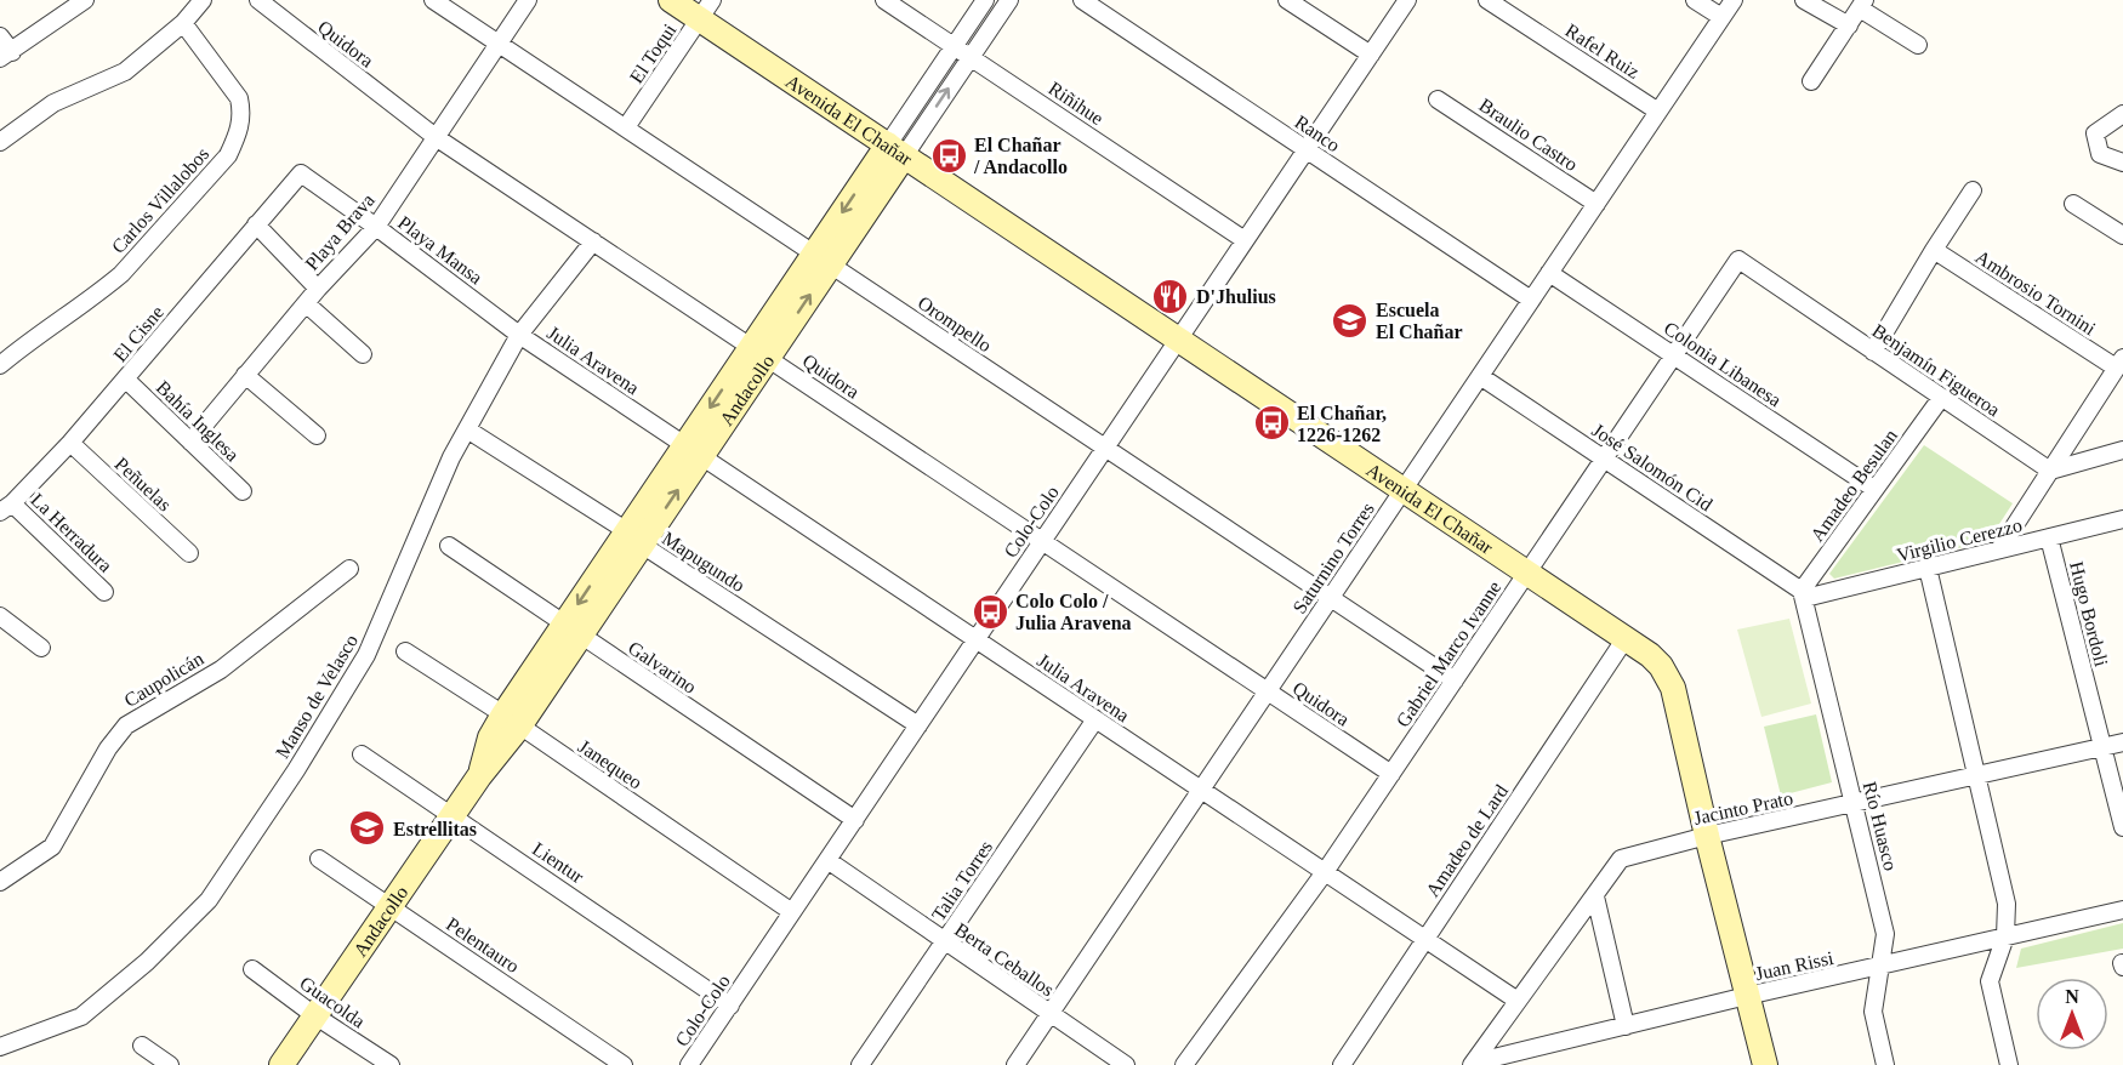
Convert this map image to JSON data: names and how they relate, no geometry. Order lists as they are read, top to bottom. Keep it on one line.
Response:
{"streets":{"street":["Quidora","Rafel Ruiz","El Toqui","Riñihue","Avenida El Chañar","Ranco","Braulio Castro","Carlos Villalobos","Playa Brava","Playa Mansa","Ambrosio Tornini","Orompello","El Cisne","Julia Aravena","Colonia Libanesa","Benjamín Figueroa","Andacollo","Bahía Inglesa","José Salomón Cid","Peñuelas","Amadeo Besulan","Colo-Colo","La Herradura","Virgilio Cerezzo","Saturnino Torres","Mapugundo","Hugo Bordoli","Gabriel Marco Ivanne","Galvarino","Caupolicán","Manso de Velasco","Janequeo","Jacinto Prato","Río Huasco","Amadeo de Lard","Lientur","Talia Torres","Pelentauro","Berta Ceballos","Juan Rissi","Guacolda"]},"crossings":[["Quidora","Playa Brava"],["Quidora","Andacollo"],["Quidora","Colo-Colo"],["Quidora","Saturnino Torres"],["Quidora","Gabriel Marco Ivanne"],["Quidora","Manso de Velasco"],["Rafel Ruiz","Saturnino Torres"],["El Toqui","Avenida El Chañar"],["El Toqui","Orompello"],["Riñihue","Andacollo"],["Riñihue","Colo-Colo"],["Avenida El Chañar","Andacollo"],["Avenida El Chañar","Colo-Colo"],["Avenida El Chañar","Saturnino Torres"],["Avenida El Chañar","Gabriel Marco Ivanne"],["Avenida El Chañar","Jacinto Prato"],["Avenida El Chañar","Amadeo de Lard"],["Avenida El Chañar","Juan Rissi"],["Ranco","Colo-Colo"],["Ranco","Saturnino Torres"],["Braulio Castro","Saturnino Torres"],["Playa Brava","Playa Mansa"],["Playa Brava","Orompello"],["Playa Brava","Bahía Inglesa"],["Playa Mansa","El Cisne"],["Playa Mansa","Julia Aravena"],["Playa Mansa","Manso de Velasco"],["Orompello","Andacollo"],["Orompello","Colo-Colo"],["Orompello","Saturnino Torres"],["Orompello","Gabriel Marco Ivanne"],["El Cisne","Bahía Inglesa"],["El Cisne","Peñuelas"],["El Cisne","La Herradura"],["Julia Aravena","Andacollo"],["Julia Aravena","Colo-Colo"],["Julia Aravena","Saturnino Torres"],["Julia Aravena","Gabriel Marco Ivanne"],["Julia Aravena","Manso de Velasco"],["Julia Aravena","Jacinto Prato"],["Julia Aravena","Amadeo de Lard"],["Julia Aravena","Talia Torres"],["Colonia Libanesa","Amadeo Besulan"],["Colonia Libanesa","Saturnino Torres"],["Colonia Libanesa","Gabriel Marco Ivanne"],["Benjamín Figueroa","Amadeo Besulan"],["Benjamín Figueroa","Gabriel Marco Ivanne"],["Andacollo","Mapugundo"],["Andacollo","Galvarino"],["Andacollo","Janequeo"],["Andacollo","Lientur"],["Andacollo","Pelentauro"],["Andacollo","Guacolda"],["José Salomón Cid","Amadeo Besulan"],["José Salomón Cid","Virgilio Cerezzo"],["José Salomón Cid","Saturnino Torres"],["José Salomón Cid","Gabriel Marco Ivanne"],["José Salomón Cid","Río Huasco"],["Amadeo Besulan","Virgilio Cerezzo"],["Amadeo Besulan","Río Huasco"],["Colo-Colo","Mapugundo"],["Colo-Colo","Galvarino"],["Colo-Colo","Janequeo"],["Colo-Colo","Lientur"],["Colo-Colo","Berta Ceballos"],["Virgilio Cerezzo","Hugo Bordoli"],["Virgilio Cerezzo","Río Huasco"],["Saturnino Torres","Berta Ceballos"],["Mapugundo","Manso de Velasco"],["Hugo Bordoli","Jacinto Prato"],["Jacinto Prato","Río Huasco"],["Jacinto Prato","Juan Rissi"],["Río Huasco","Juan Rissi"],["Talia Torres","Berta Ceballos"]],"places":{"bus stop":["El Chañar / Andacollo","El Chañar, 1226-1262","Colo Colo / Julia Aravena"],"restaurant":["D'Jhulius"],"school or university":["Escuela El Chañar","Estrellitas"]},"north":"top"}
